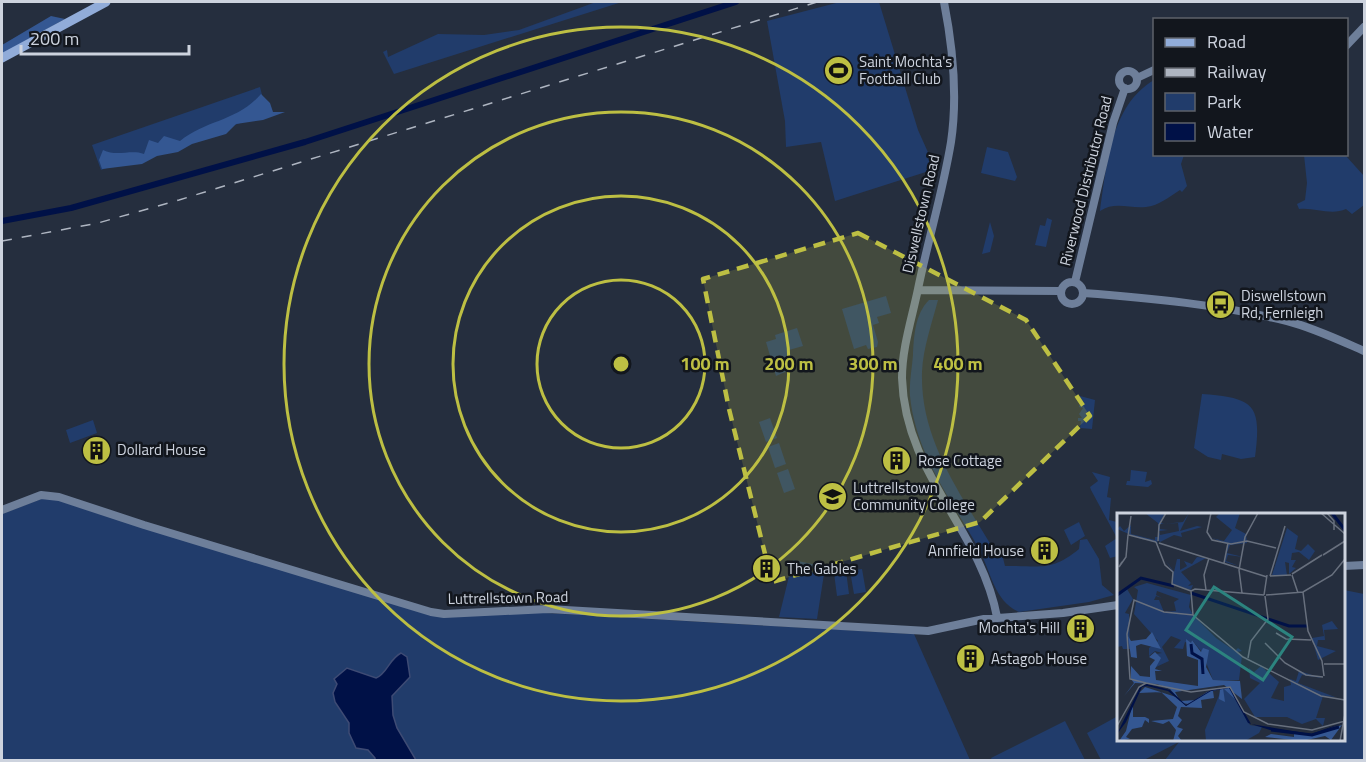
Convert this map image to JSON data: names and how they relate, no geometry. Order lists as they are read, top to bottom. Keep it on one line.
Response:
{"streets":{"street":["Riverwood Distributor Road","Diswellstown Road","Luttrellstown Road"]},"crossings":[["Riverwood Distributor Road","Diswellstown Road"]],"places":{"sports":["Saint Mochta's Football Club"],"bus stop":["Diswellstown Rd, Fernleigh"],"building":["Dollard House","Rose Cottage","Annfield House","The Gables","Mochta's Hill","Astagob House"],"school or university":["Luttrellstown Community College"]},"legend":["Road","Railway","Park","Water"],"scale_bar":"200 m","rings":["100 m","200 m","300 m","400 m"]}
